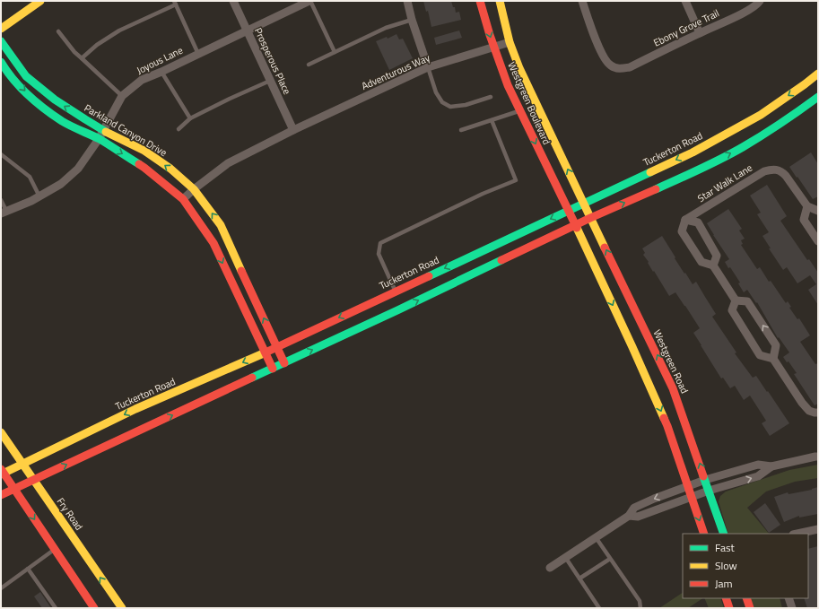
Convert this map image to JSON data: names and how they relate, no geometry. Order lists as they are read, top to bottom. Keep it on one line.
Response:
{"streets":{"main road":["Westgreen Boulevard","Parkland Canyon Drive","Tuckerton Road","Westgreen Road","Fry Road"],"street":["Ebony Grove Trail","Joyous Lane","Prosperous Place","Adventurous Way","Star Walk Lane"]},"crossings":[["Joyous Lane","Prosperous Place"],["Joyous Lane","Parkland Canyon Drive"],["Prosperous Place","Adventurous Way"],["Adventurous Way","Westgreen Boulevard"],["Adventurous Way","Parkland Canyon Drive"],["Westgreen Boulevard","Tuckerton Road"],["Westgreen Boulevard","Westgreen Road"],["Parkland Canyon Drive","Tuckerton Road"],["Tuckerton Road","Westgreen Road"],["Tuckerton Road","Fry Road"]],"legend":["Fast","Slow","Jam"]}
